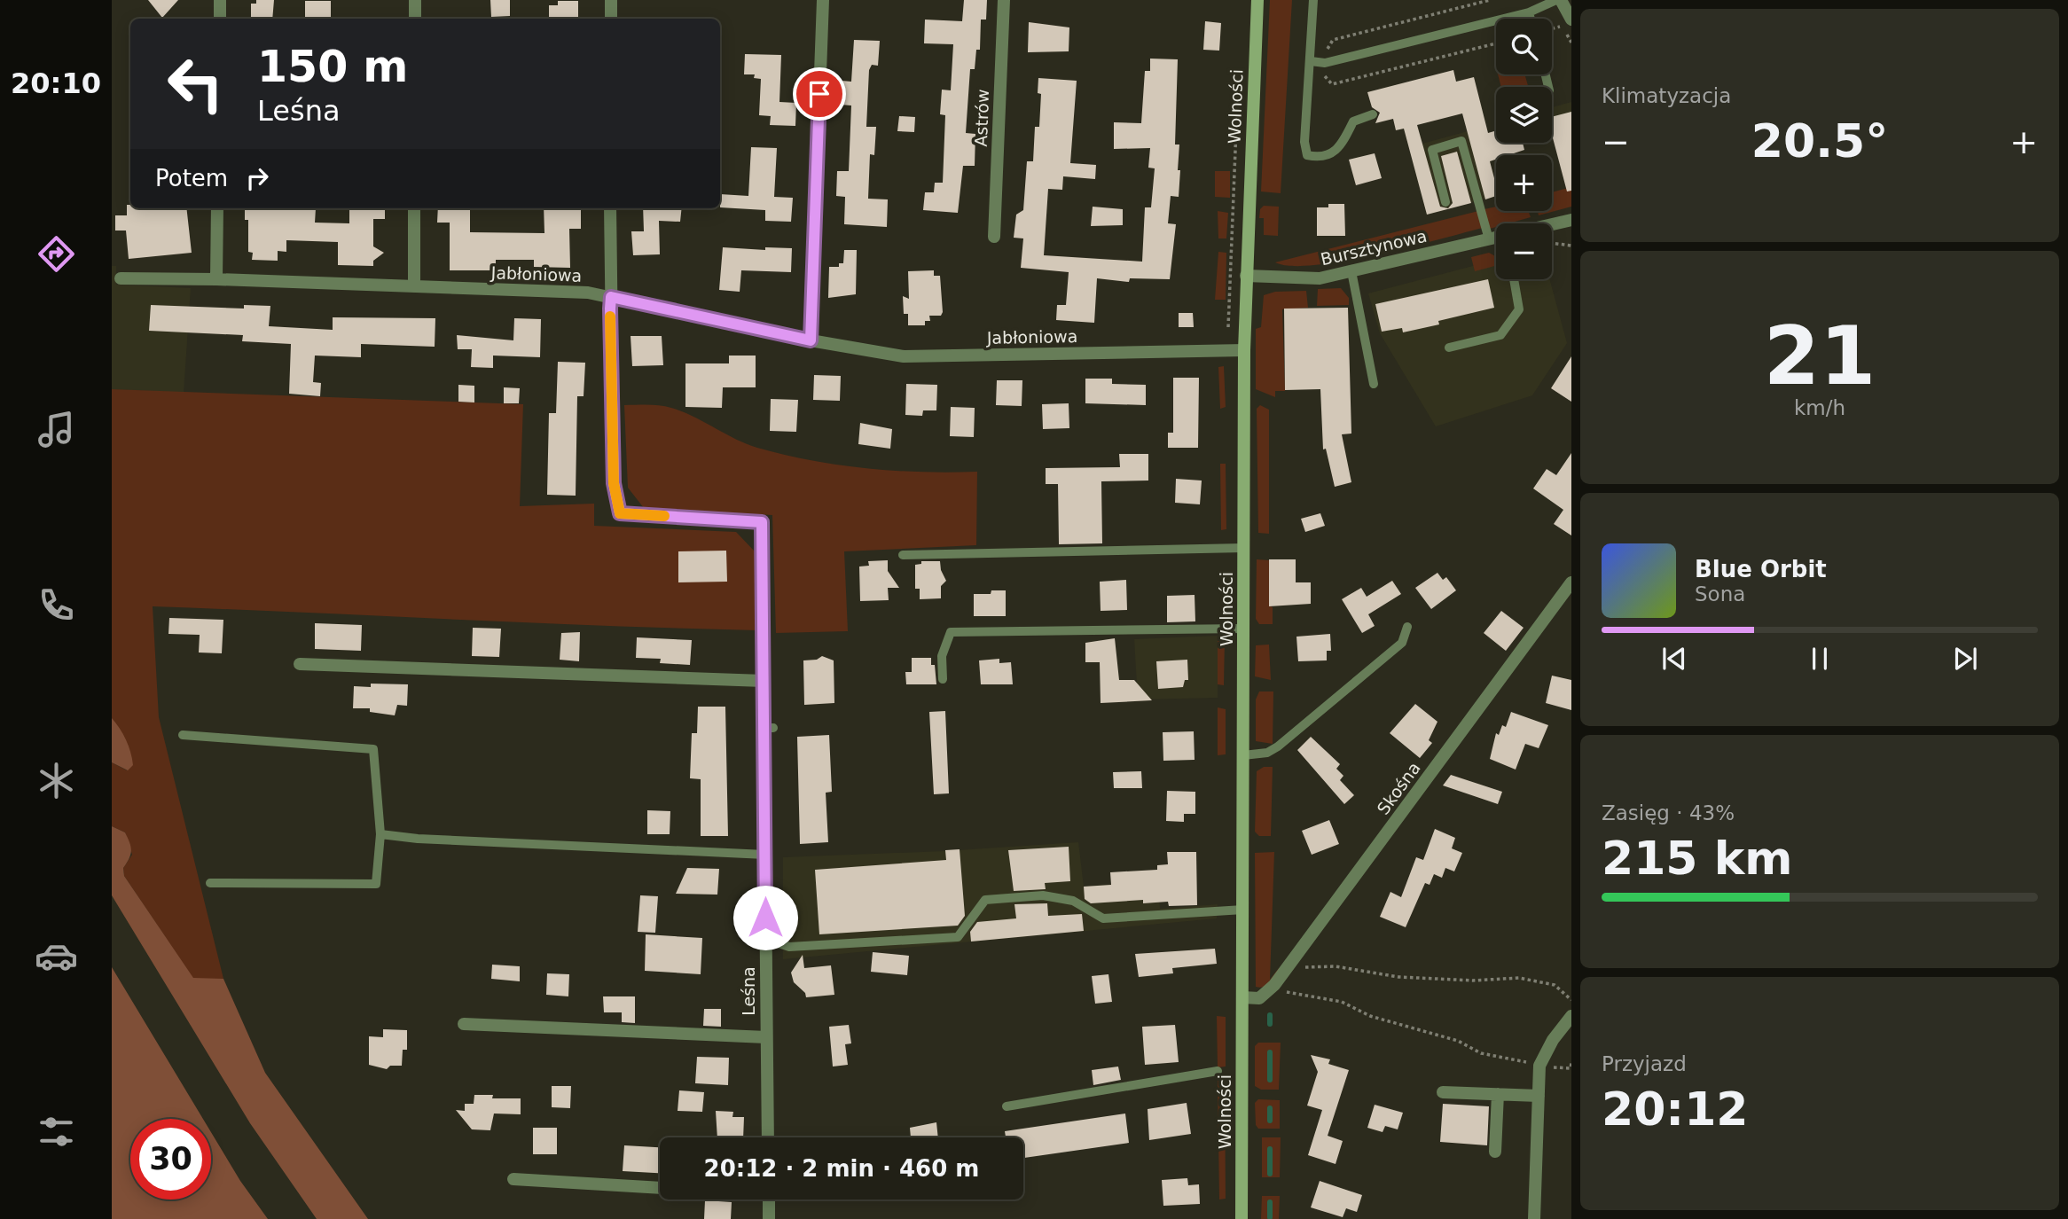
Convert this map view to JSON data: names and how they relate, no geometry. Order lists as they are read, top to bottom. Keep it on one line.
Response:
{"streets":{"street":["Wolności","Astrów","Bursztynowa","Jabłoniowa","Skośna","Leśna"]},"crossings":[["Wolności","Bursztynowa"],["Wolności","Jabłoniowa"],["Wolności","Skośna"],["Jabłoniowa","Leśna"]],"page":{"tabs":"20:10","tile":["Klimatyzacja",["21","km/h"],["Zasięg · 43%","215 km"],["Przyjazd","20:12"]],"map_buttons":["+","−"],"turn":["150 m","Leśna"],"heat":["−","20.5°","+"],"then":"Potem","song":["Blue Orbit","Sona"],"limit":"30","trip":"20:12 · 2 min · 460 m"}}
